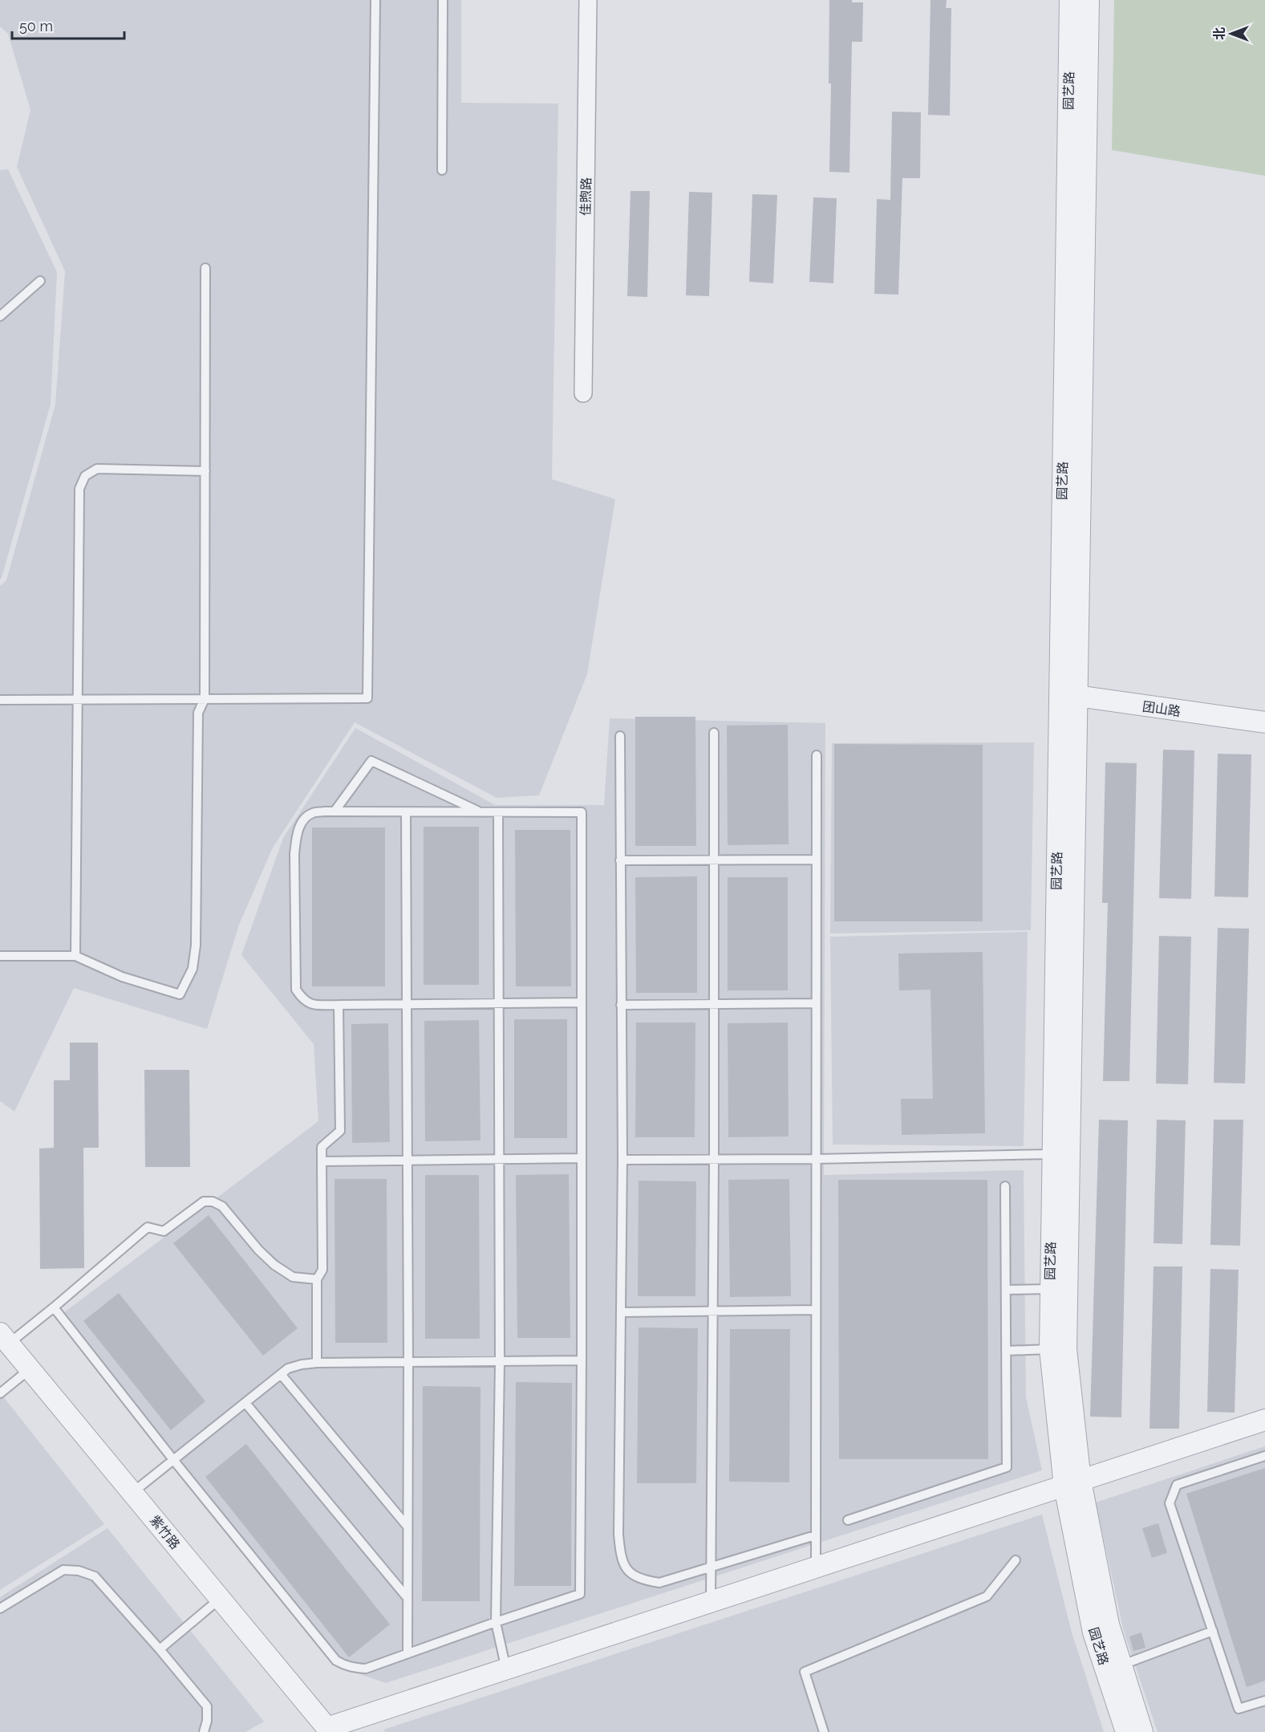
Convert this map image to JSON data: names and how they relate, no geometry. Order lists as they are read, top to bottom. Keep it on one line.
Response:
{"streets":{"street":["园艺路","佳煦路","团山路","紫竹路"]},"crossings":[["园艺路","团山路"]],"scale_bar":"50 m","north":"left"}
